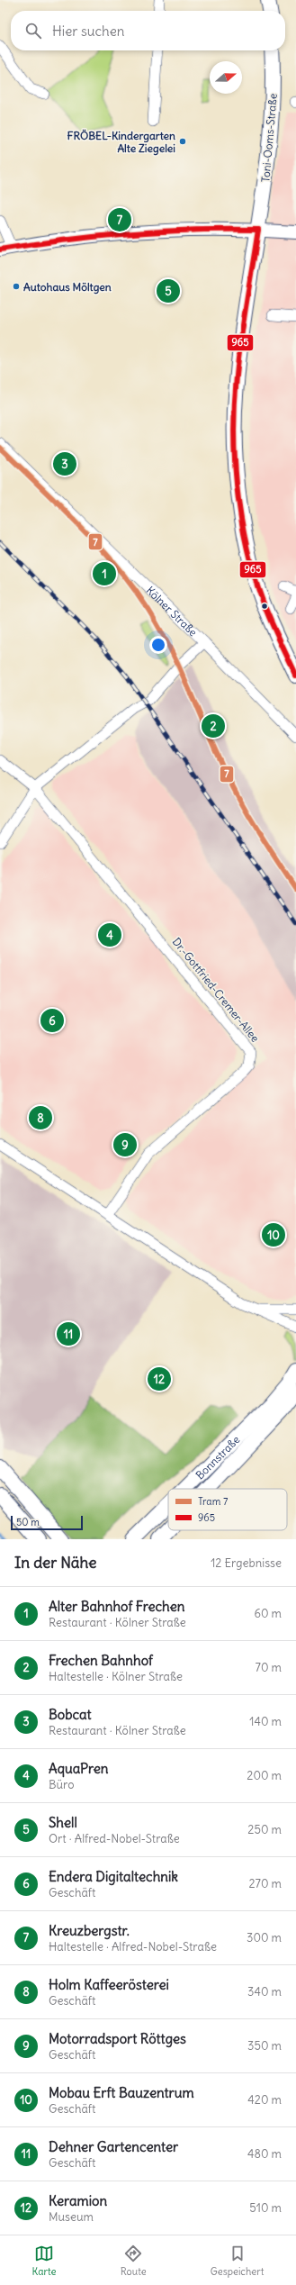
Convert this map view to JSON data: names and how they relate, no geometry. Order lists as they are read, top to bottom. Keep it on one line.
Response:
{"streets":{"main road":["Toni-Ooms-Straße","Bonnstraße"],"street":["Kölner Straße","Dr.-Gottfried-Cremer-Allee"]},"places":["FRÖBEL-Kindergarten Alte Ziegelei","Autohaus Möltgen"],"lines":["transit line 965","tram line 7"],"legend":["Tram 7","965"],"scale_bar":"50 m","north":"right","page":{"search":"Hier suchen","pins":["7","5","3","1","2","4","6","8","9","10","11","12"],"scale":"50 m","heading":["In der Nähe","12 Ergebnisse"],"list":[{"mark":"1","name":"Alter Bahnhof Frechen","note":"Restaurant · Kölner Straße","value":"60 m"},{"mark":"2","name":"Frechen Bahnhof","note":"Haltestelle · Kölner Straße","value":"70 m"},{"mark":"3","name":"Bobcat","note":"Restaurant · Kölner Straße","value":"140 m"},{"mark":"4","name":"AquaPren","note":"Büro","value":"200 m"},{"mark":"5","name":"Shell","note":"Ort · Alfred-Nobel-Straße","value":"250 m"},{"mark":"6","name":"Endera Digitaltechnik","note":"Geschäft","value":"270 m"},{"mark":"7","name":"Kreuzbergstr.","note":"Haltestelle · Alfred-Nobel-Straße","value":"300 m"},{"mark":"8","name":"Holm Kaffeerösterei","note":"Geschäft","value":"340 m"},{"mark":"9","name":"Motorradsport Röttges","note":"Geschäft","value":"350 m"},{"mark":"10","name":"Mobau Erft Bauzentrum","note":"Geschäft","value":"420 m"},{"mark":"11","name":"Dehner Gartencenter","note":"Geschäft","value":"480 m"},{"mark":"12","name":"Keramion","note":"Museum","value":"510 m"}],"nav":["Karte","Route","Gespeichert"]}}
